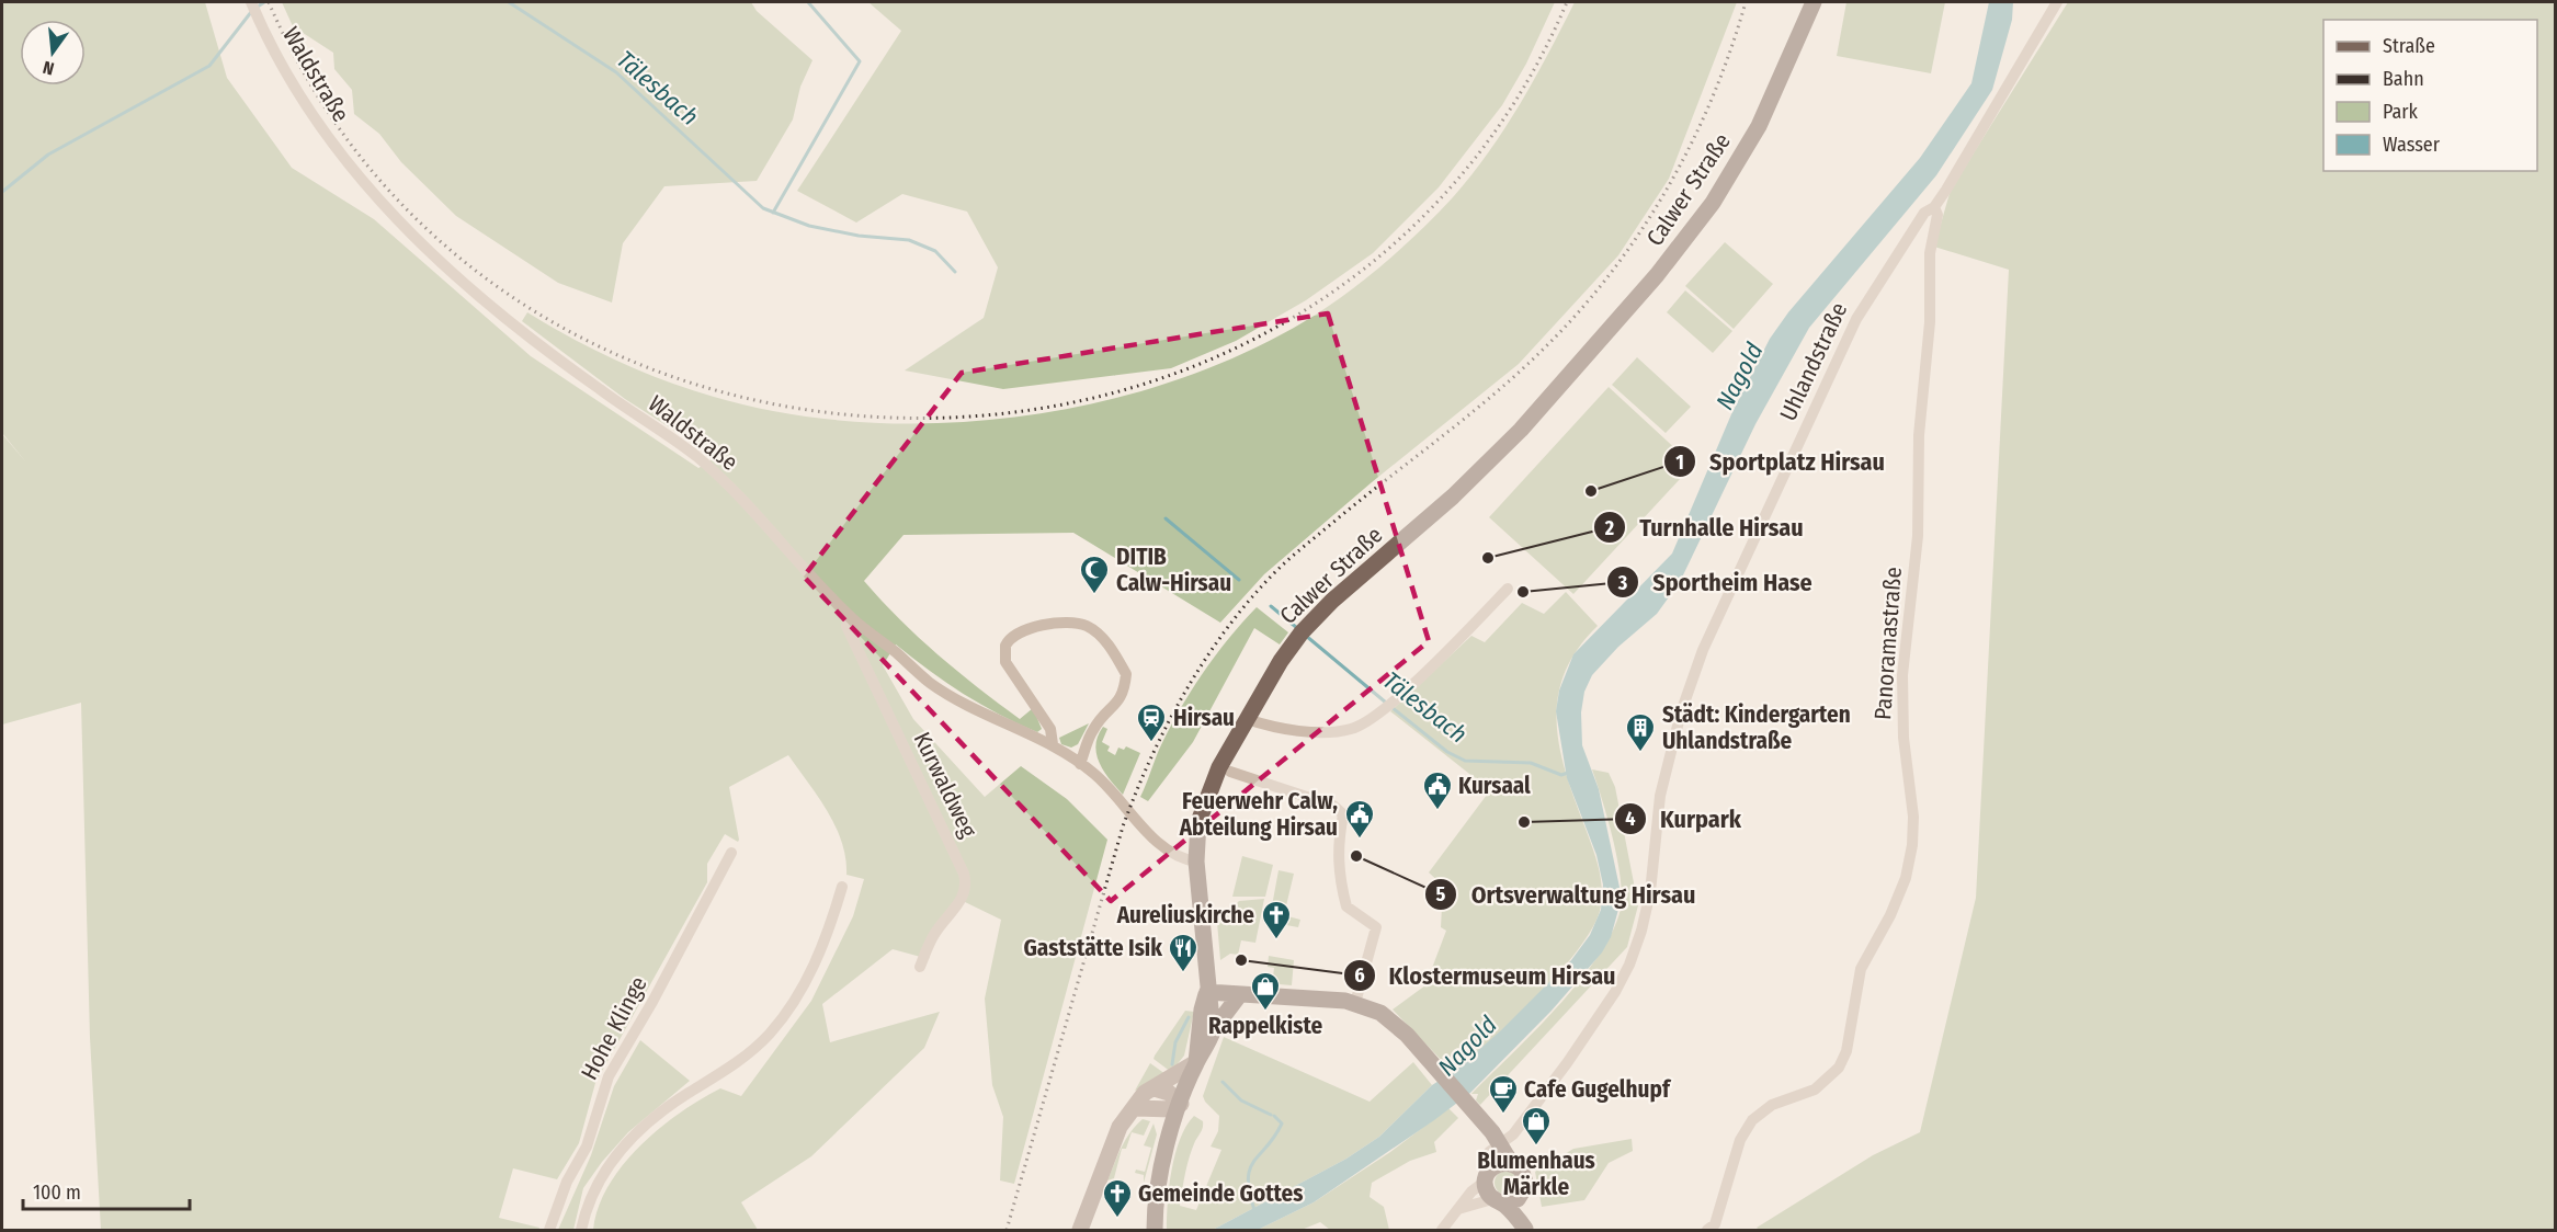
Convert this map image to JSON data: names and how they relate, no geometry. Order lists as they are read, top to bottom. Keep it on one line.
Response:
{"streets":{"main road":["Calwer Straße"],"street":["Waldstraße","Uhlandstraße","Panoramastraße","Kurwaldweg","Hohe Klinge"]},"crossings":[["Waldstraße","Calwer Straße"],["Waldstraße","Kurwaldweg"],["Uhlandstraße","Panoramastraße"]],"water":["Tälesbach","Nagold"],"places":{"other":["Sportplatz Hirsau","Turnhalle Hirsau","Sportheim Hase","Kurpark","Ortsverwaltung Hirsau","Klostermuseum Hirsau"],"mosque":["DITIB Calw-Hirsau"],"station":["Hirsau"],"building":["Städt: Kindergarten Uhlandstraße"],"public building":["Kursaal","Feuerwehr Calw, Abteilung Hirsau"],"church":["Aureliuskirche","Gemeinde Gottes"],"restaurant":["Gaststätte Isik"],"shop":["Rappelkiste","Blumenhaus Märkle"],"cafe":["Cafe Gugelhupf"]},"legend":["Straße","Bahn","Park","Wasser"],"scale_bar":"100 m","north":"bottom"}
